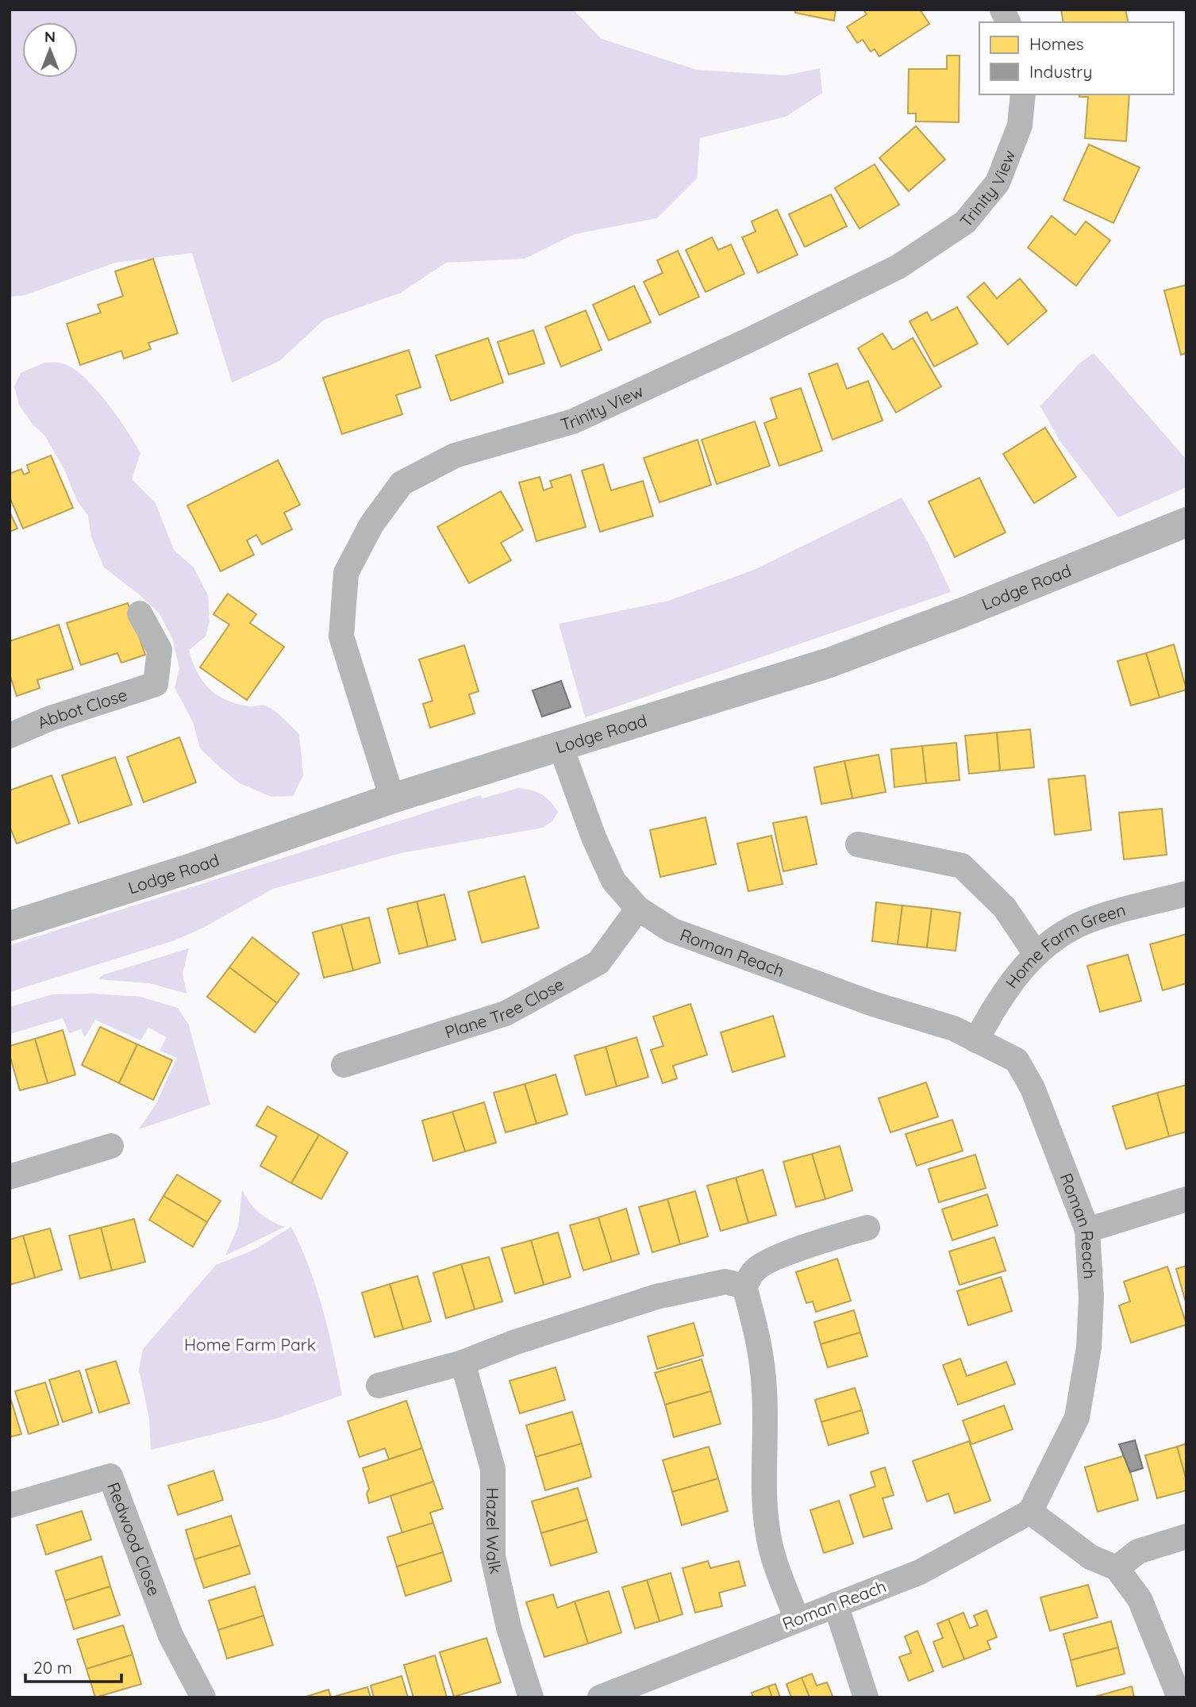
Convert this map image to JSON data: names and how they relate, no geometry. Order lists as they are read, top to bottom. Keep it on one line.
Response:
{"streets":{"street":["Trinity View","Lodge Road","Abbot Close","Home Farm Green","Roman Reach","Plane Tree Close","Hazel Walk","Redwood Close"]},"crossings":[["Trinity View","Lodge Road"],["Lodge Road","Roman Reach"],["Home Farm Green","Roman Reach"],["Roman Reach","Plane Tree Close"]],"parks":["Home Farm Park"],"legend":["Homes","Industry"],"scale_bar":"20 m","north":"top"}
